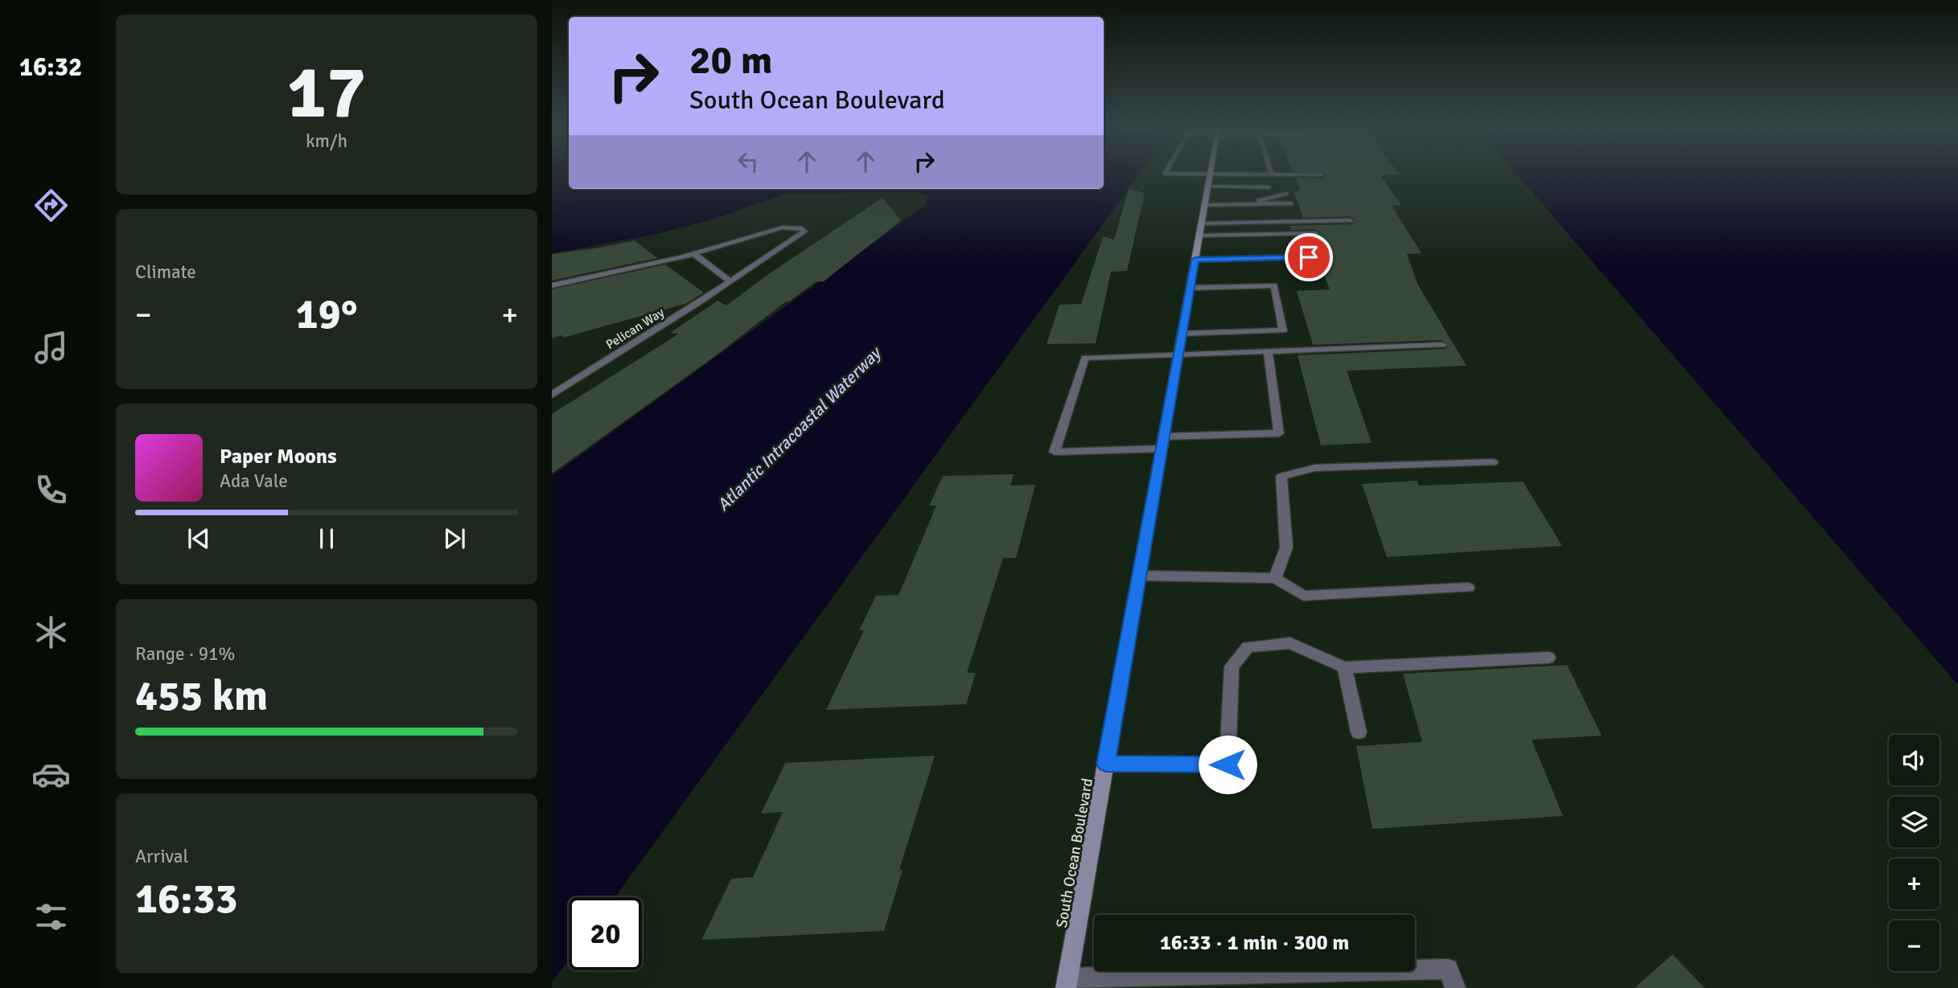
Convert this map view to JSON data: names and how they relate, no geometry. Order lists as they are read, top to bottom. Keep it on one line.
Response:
{"streets":{"main road":["South Ocean Boulevard"],"street":["Pelican Way"]},"water":["Atlantic Intracoastal Waterway"],"page":{"tabs":"16:32","tile":[["17","km/h"],"Climate",["Range · 91%","455 km"],["Arrival","16:33"]],"turn":["20 m","South Ocean Boulevard"],"heat":["−","19°","+"],"song":["Paper Moons","Ada Vale"],"map_buttons":["+","−"],"limit":"20","trip":"16:33 · 1 min · 300 m"}}
